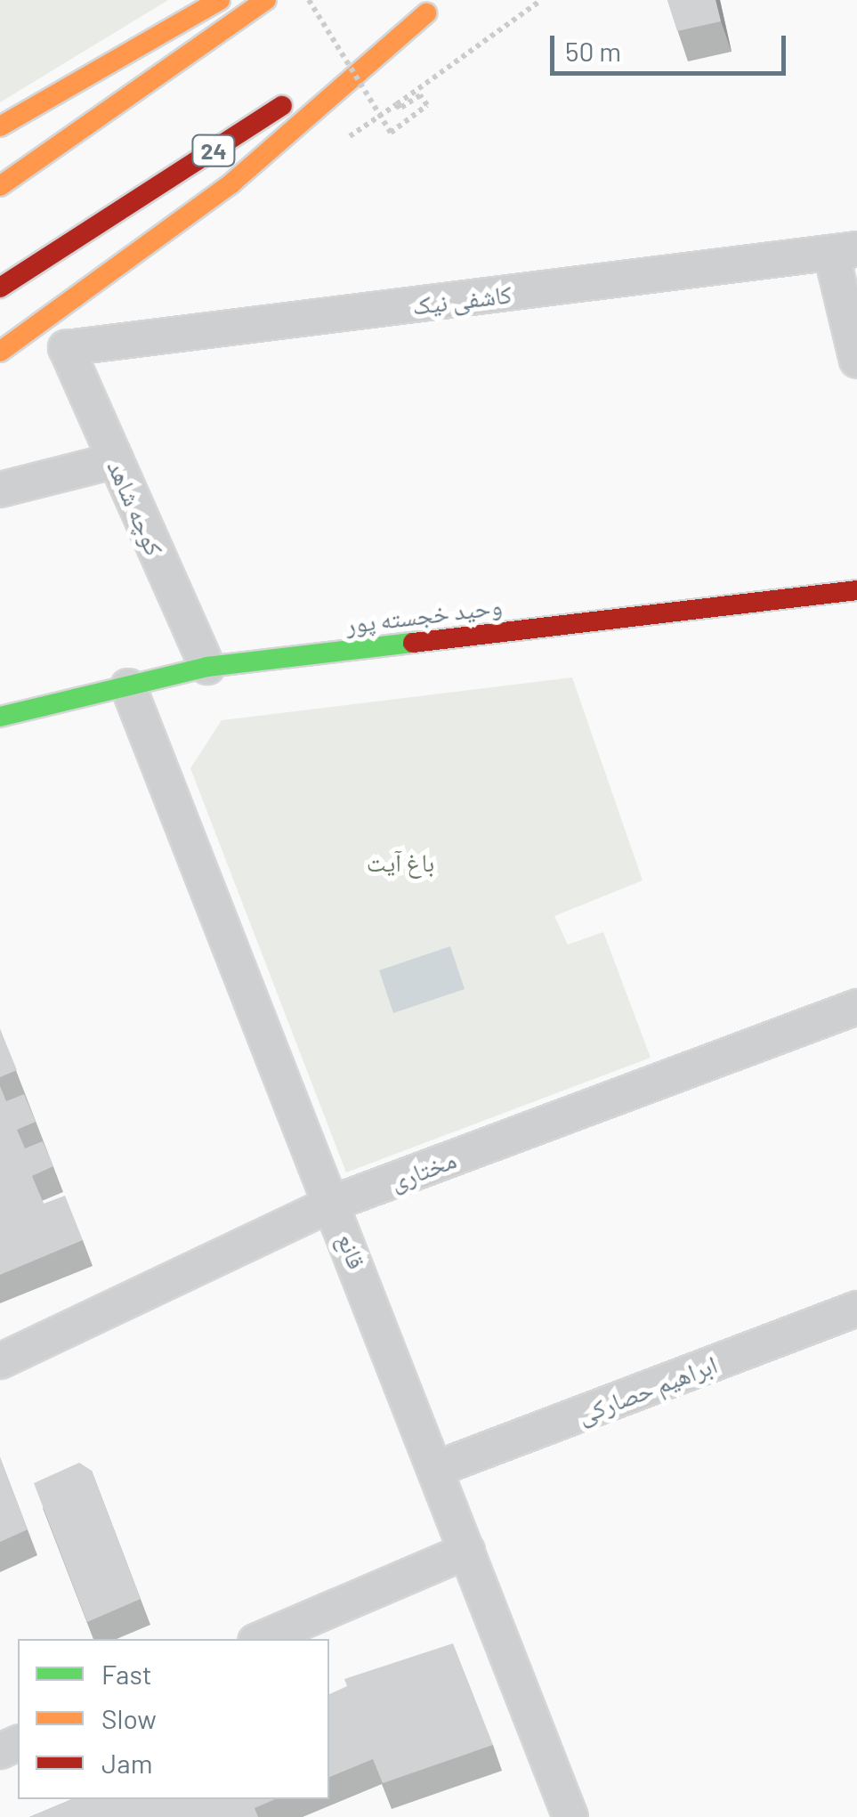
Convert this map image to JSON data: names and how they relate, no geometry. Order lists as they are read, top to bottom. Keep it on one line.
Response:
{"streets":{"main road":["24","وحید خجسته پور"],"street":["کاشفی نیک","کوچه شاهد","مختاری","قانع","ابراهیم حصارکی"]},"crossings":[["کاشفی نیک","کوچه شاهد"],["کوچه شاهد","وحید خجسته پور"],["وحید خجسته پور","قانع"],["مختاری","قانع"],["قانع","ابراهیم حصارکی"]],"parks":["باغ آیت"],"legend":["Fast","Slow","Jam"],"scale_bar":"50 m"}
